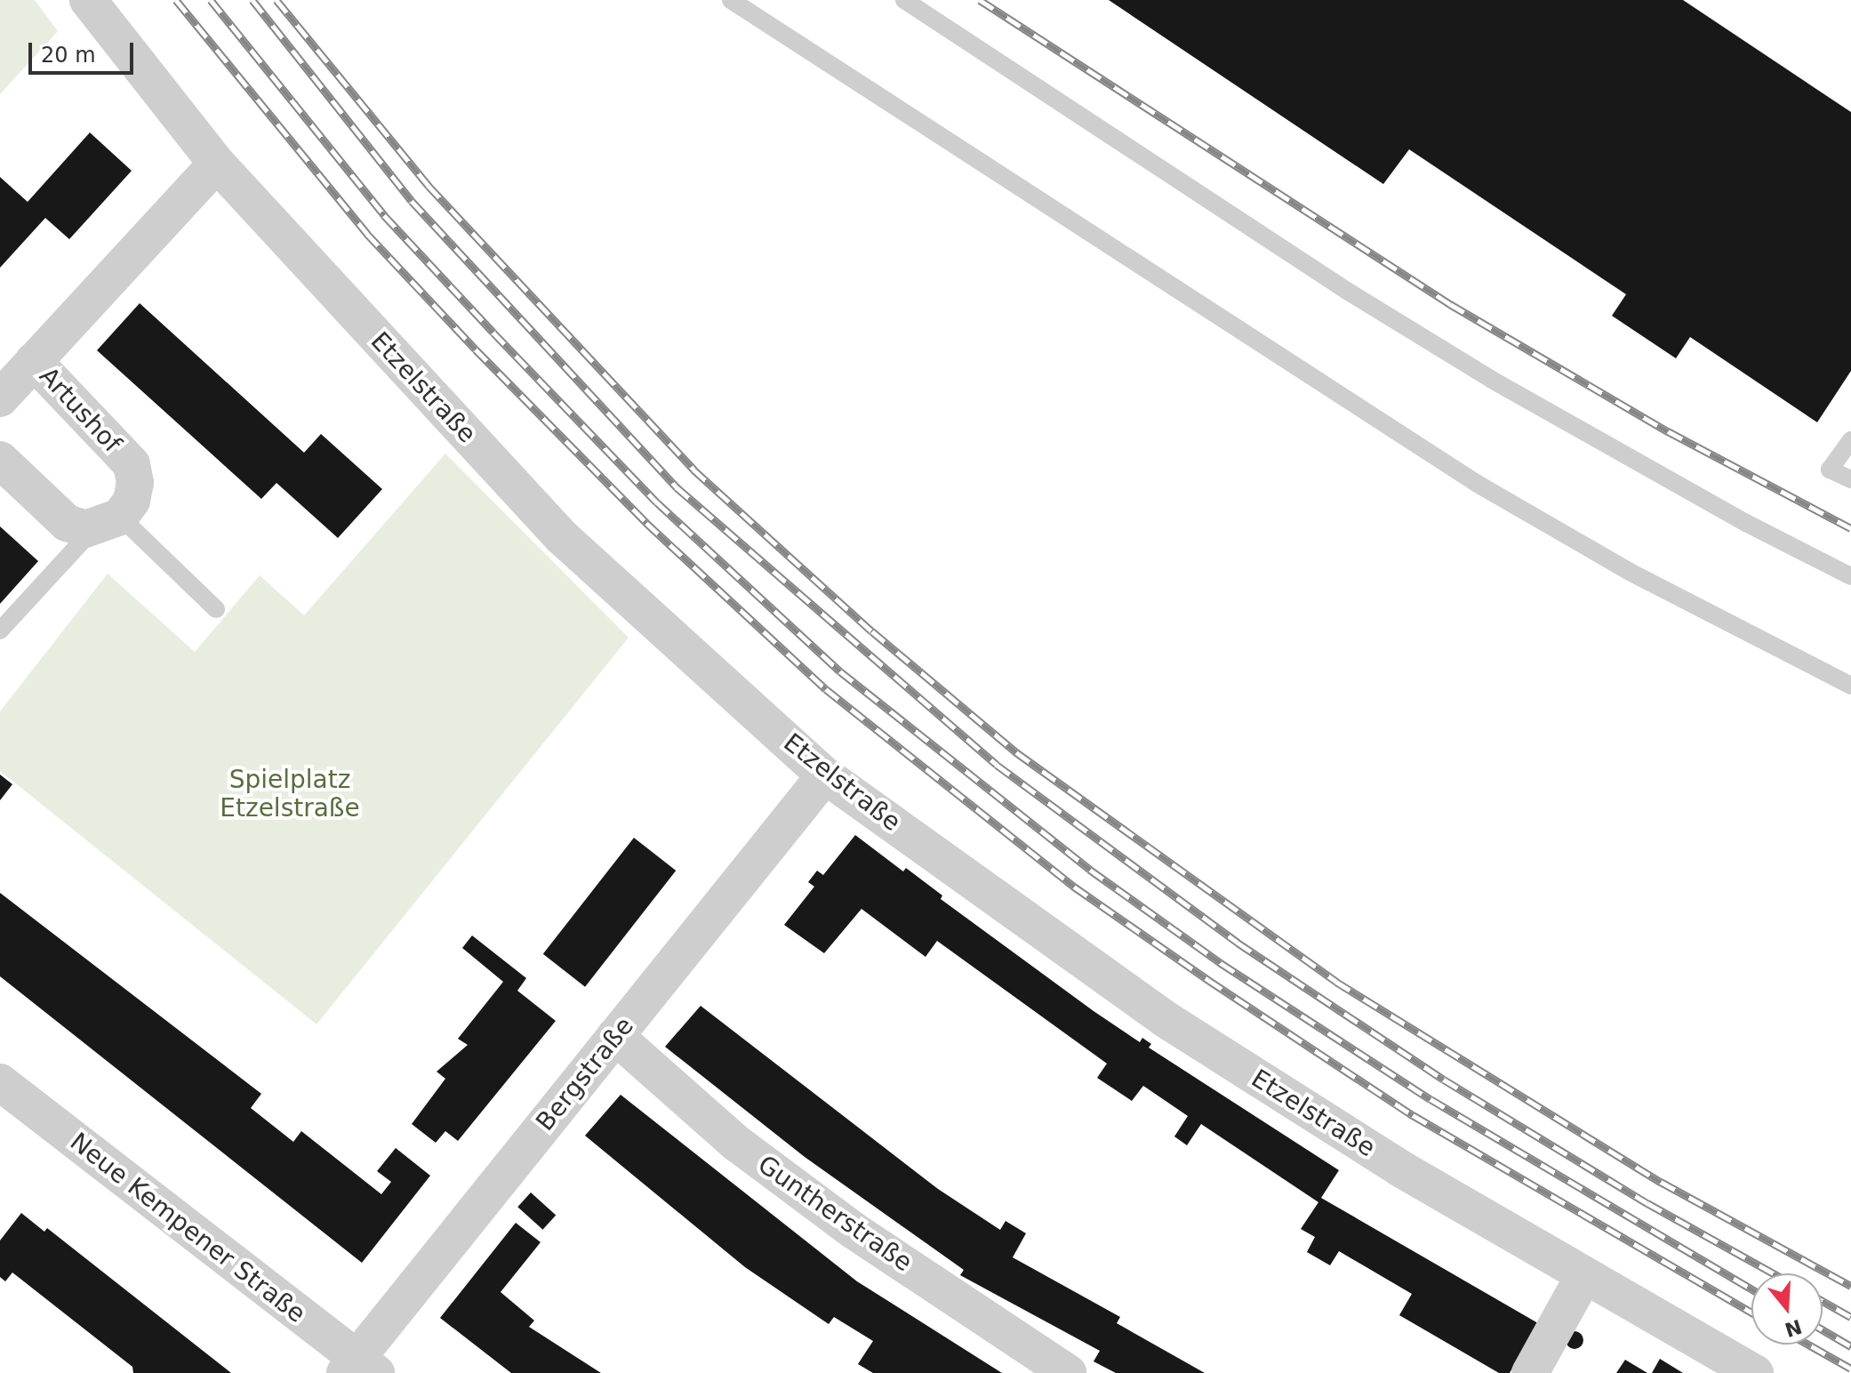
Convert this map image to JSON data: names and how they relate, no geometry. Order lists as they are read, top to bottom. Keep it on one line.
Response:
{"streets":{"street":["Etzelstraße","Artushof","Bergstraße","Guntherstraße","Neue Kempener Straße"]},"crossings":[["Etzelstraße","Artushof"],["Etzelstraße","Bergstraße"],["Bergstraße","Guntherstraße"],["Bergstraße","Neue Kempener Straße"]],"parks":["Spielplatz Etzelstraße"],"scale_bar":"20 m","north":"bottom"}
